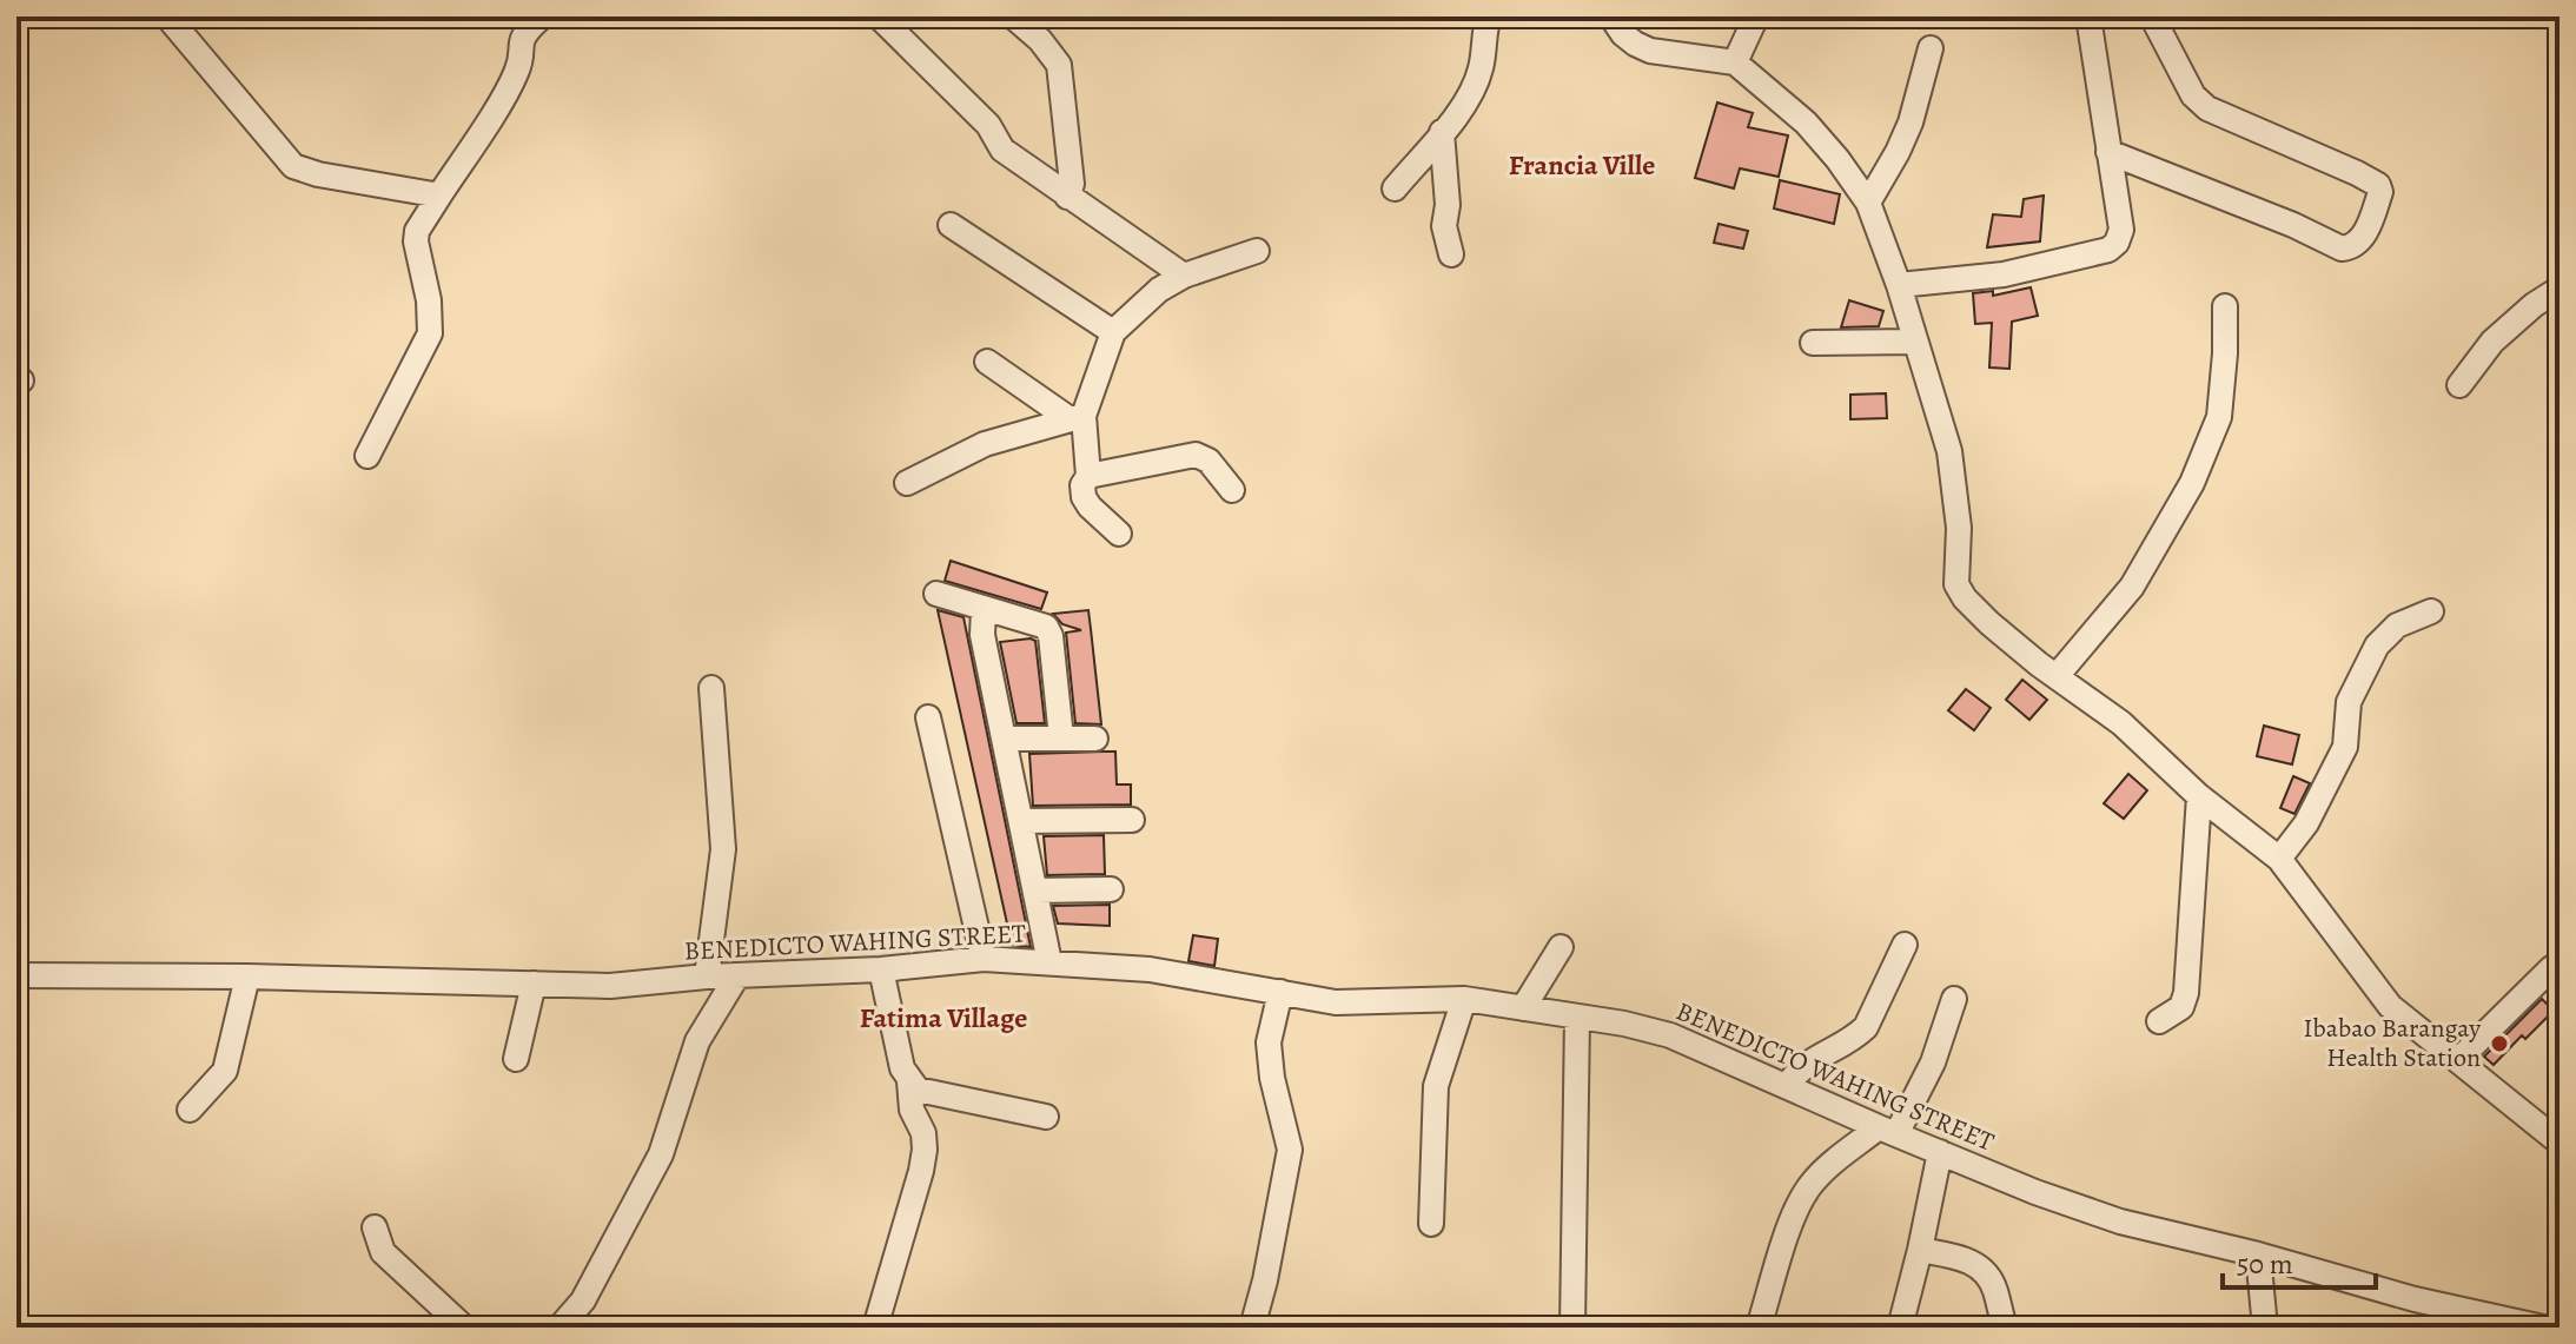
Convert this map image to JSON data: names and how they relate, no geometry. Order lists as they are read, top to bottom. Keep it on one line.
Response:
{"streets":{"street":["BENEDICTO WAHING STREET"]},"districts":["Francia Ville","Fatima Village"],"places":["Ibabao Barangay Health Station"],"scale_bar":"50 m"}
